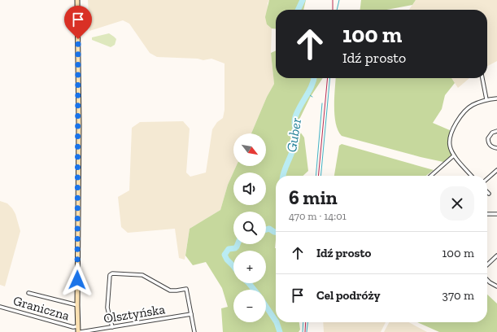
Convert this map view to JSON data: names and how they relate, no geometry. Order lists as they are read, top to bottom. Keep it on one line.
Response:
{"streets":{"street":["Graniczna","Olsztyńska"]},"water":["Guber"],"north":"bottom right","page":{"turn":["100 m","Idź prosto"],"map_buttons":["+","−"],"heading":["6 min","470 m · 14:01"],"list":[{"name":"Idź prosto","value":"100 m"},{"name":"Cel podróży","value":"370 m"}]}}
